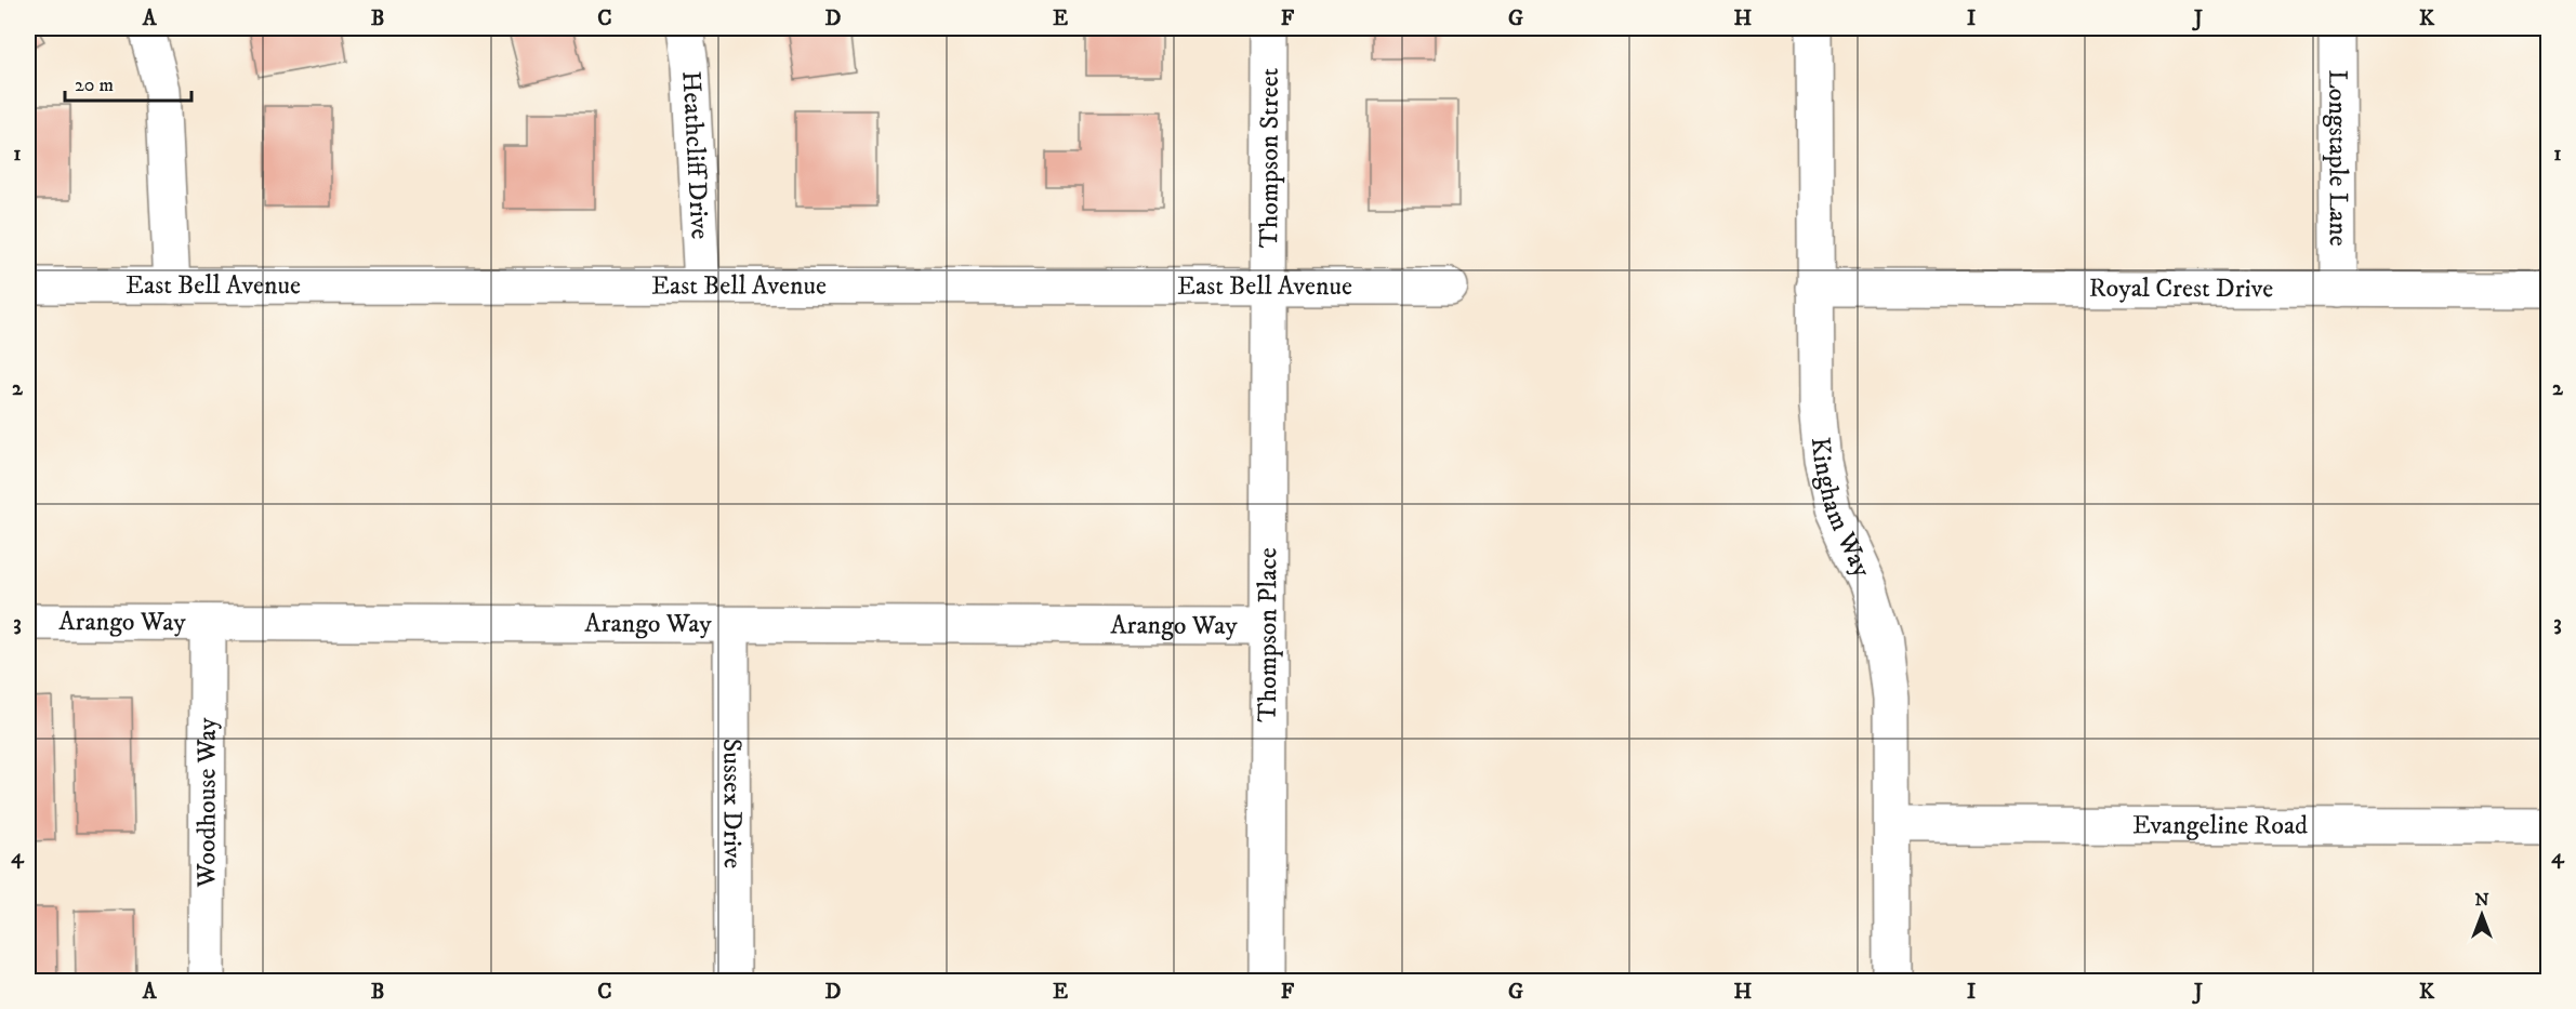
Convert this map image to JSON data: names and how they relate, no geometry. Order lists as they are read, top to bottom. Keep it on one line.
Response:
{"streets":{"street":["Heathcliff Drive","Thompson Street","Longstaple Lane","East Bell Avenue","Royal Crest Drive","Kingham Way","Arango Way","Thompson Place","Woodhouse Way","Sussex Drive","Evangeline Road"]},"crossings":[["Heathcliff Drive","East Bell Avenue"],["Thompson Street","East Bell Avenue"],["Thompson Street","Thompson Place"],["Longstaple Lane","Royal Crest Drive"],["East Bell Avenue","Thompson Place"],["Royal Crest Drive","Kingham Way"],["Kingham Way","Evangeline Road"],["Arango Way","Thompson Place"],["Arango Way","Woodhouse Way"],["Arango Way","Sussex Drive"]],"scale_bar":"20 m","north":"top","grid":{"columns":["A","B","C","D","E","F","G","H","I","J","K"],"rows":["1","2","3","4"]}}
